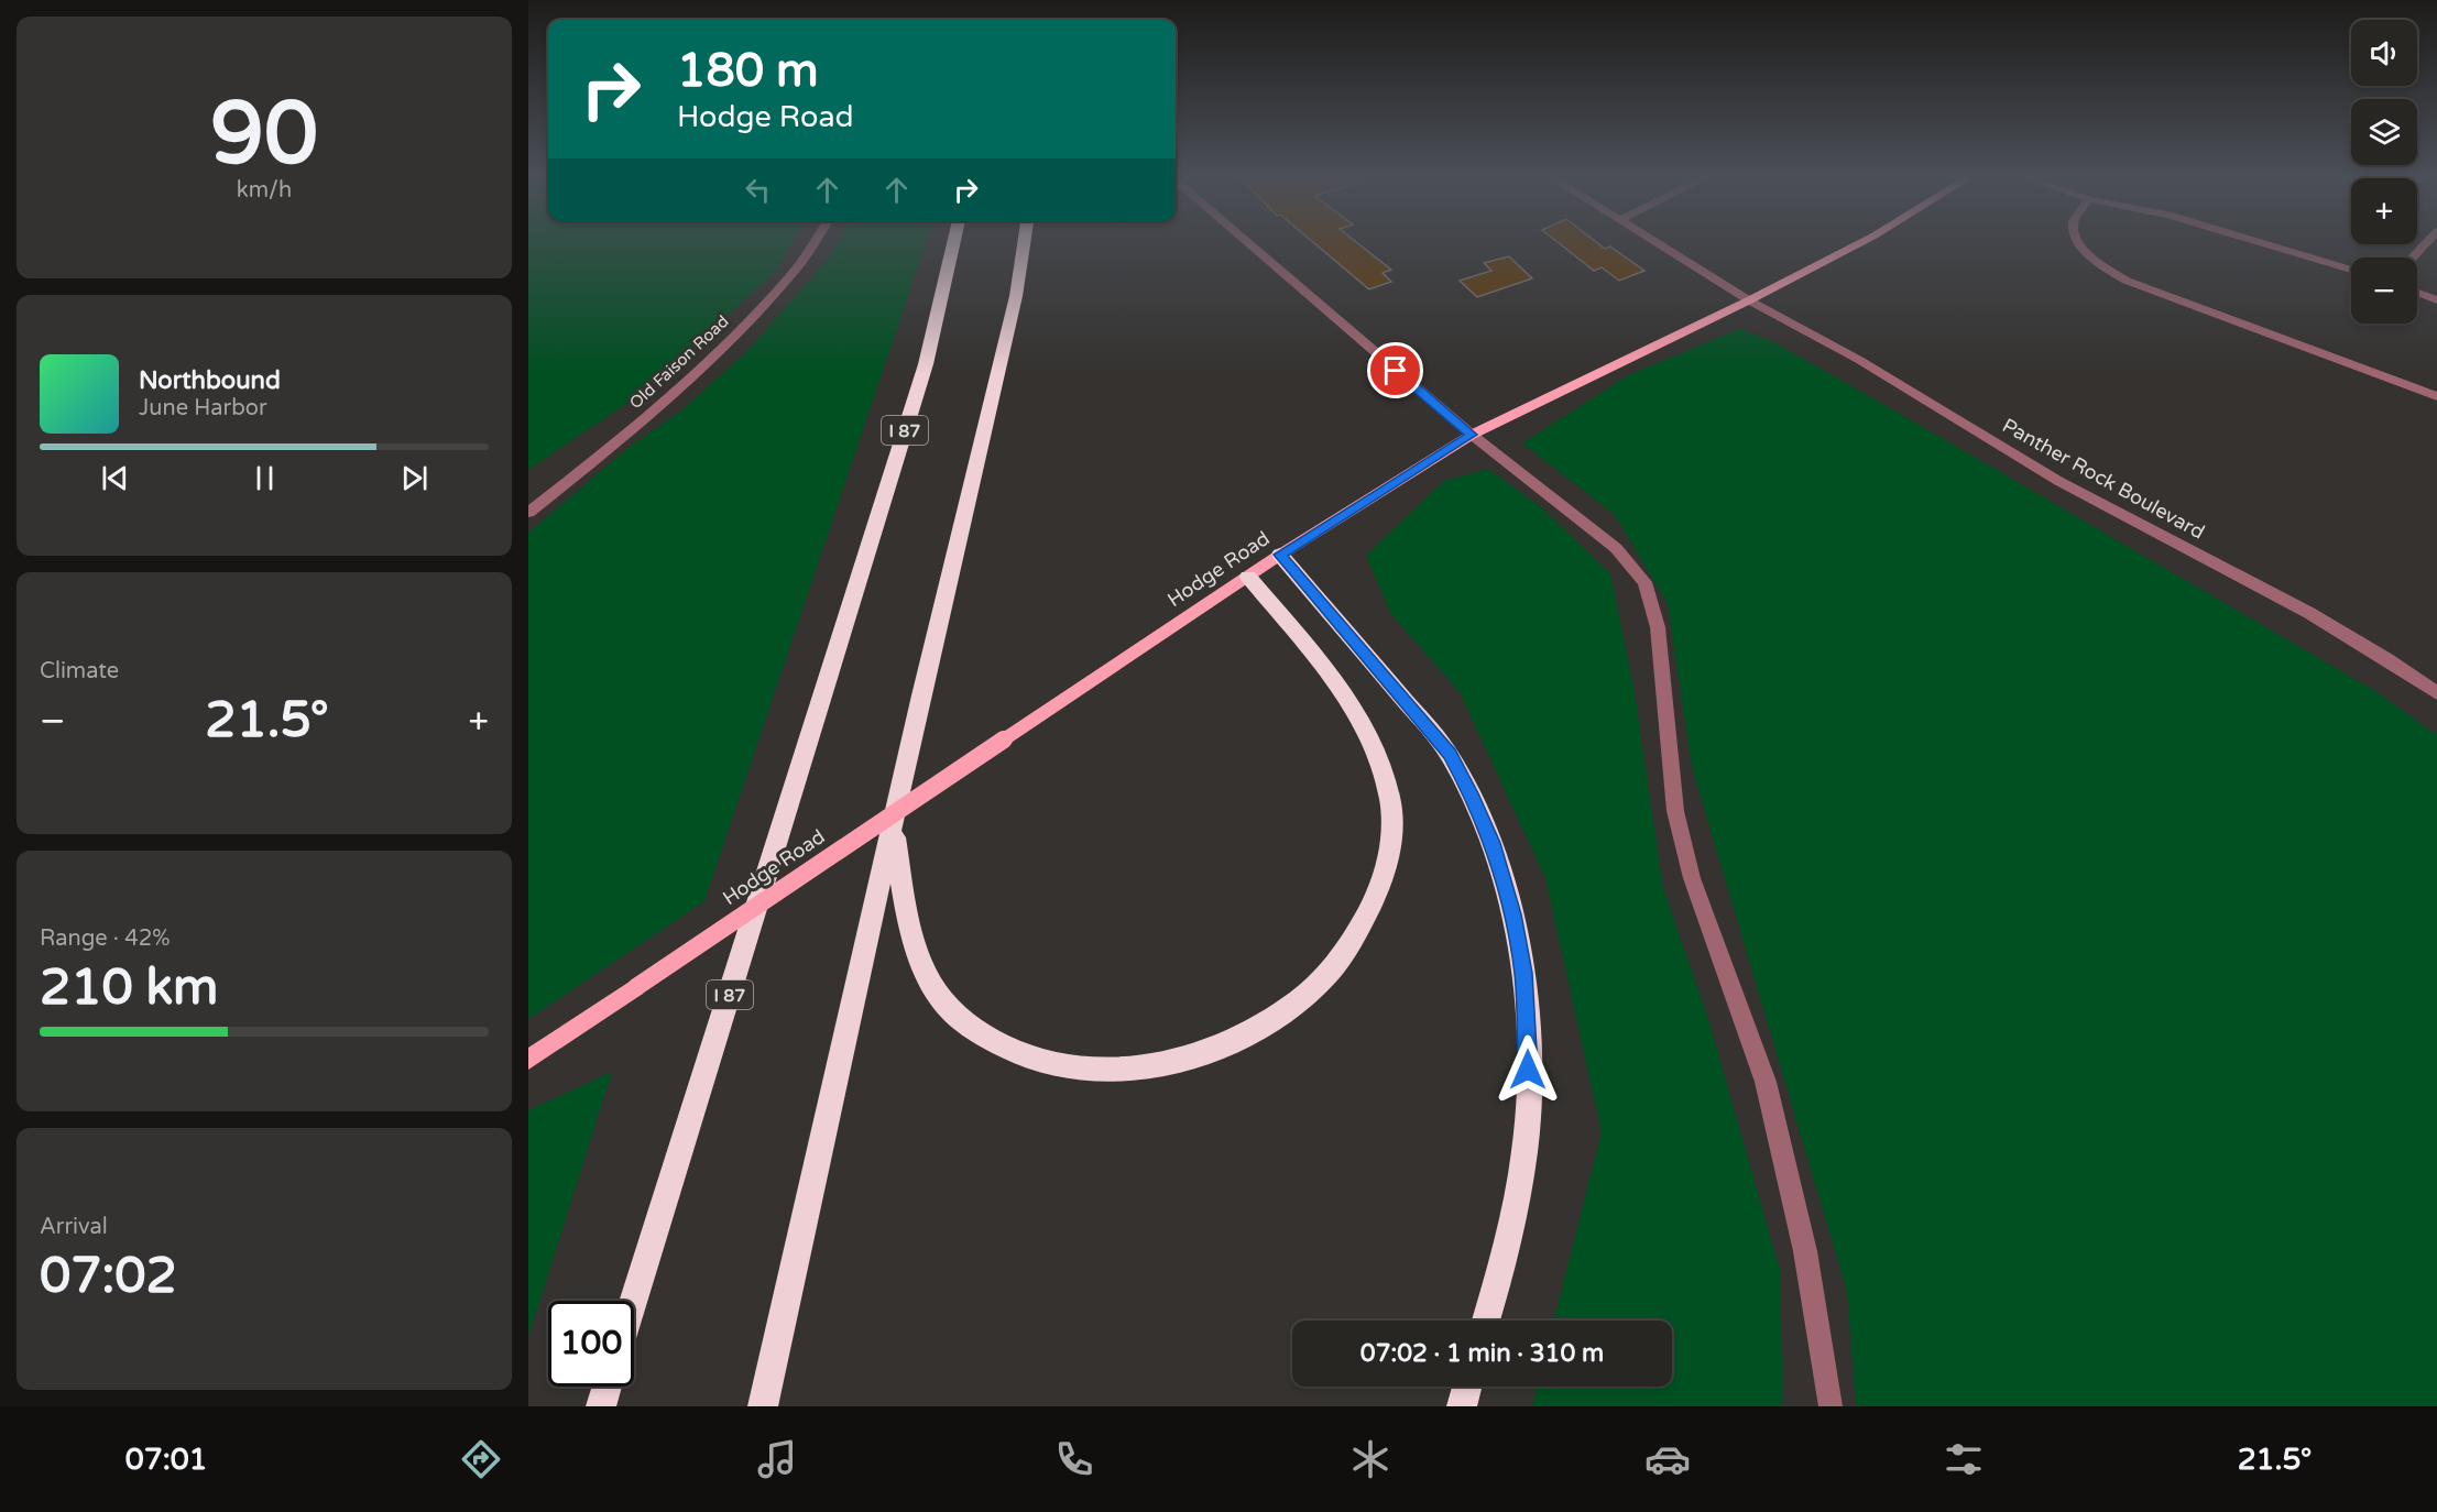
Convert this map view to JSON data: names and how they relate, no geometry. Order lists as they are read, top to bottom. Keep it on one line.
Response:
{"streets":{"highway":["I 87"],"main road":["Hodge Road"],"street":["Old Faison Road","Panther Rock Boulevard"]},"crossings":[["Panther Rock Boulevard","Hodge Road"]],"page":{"tile":[["90","km/h"],"Climate",["Range · 42%","210 km"],["Arrival","07:02"]],"map_buttons":["+","−"],"turn":["180 m","Hodge Road"],"song":["Northbound","June Harbor"],"heat":["−","21.5°","+"],"limit":"100","trip":"07:02 · 1 min · 310 m","tabs":["07:01","21.5°"]}}
